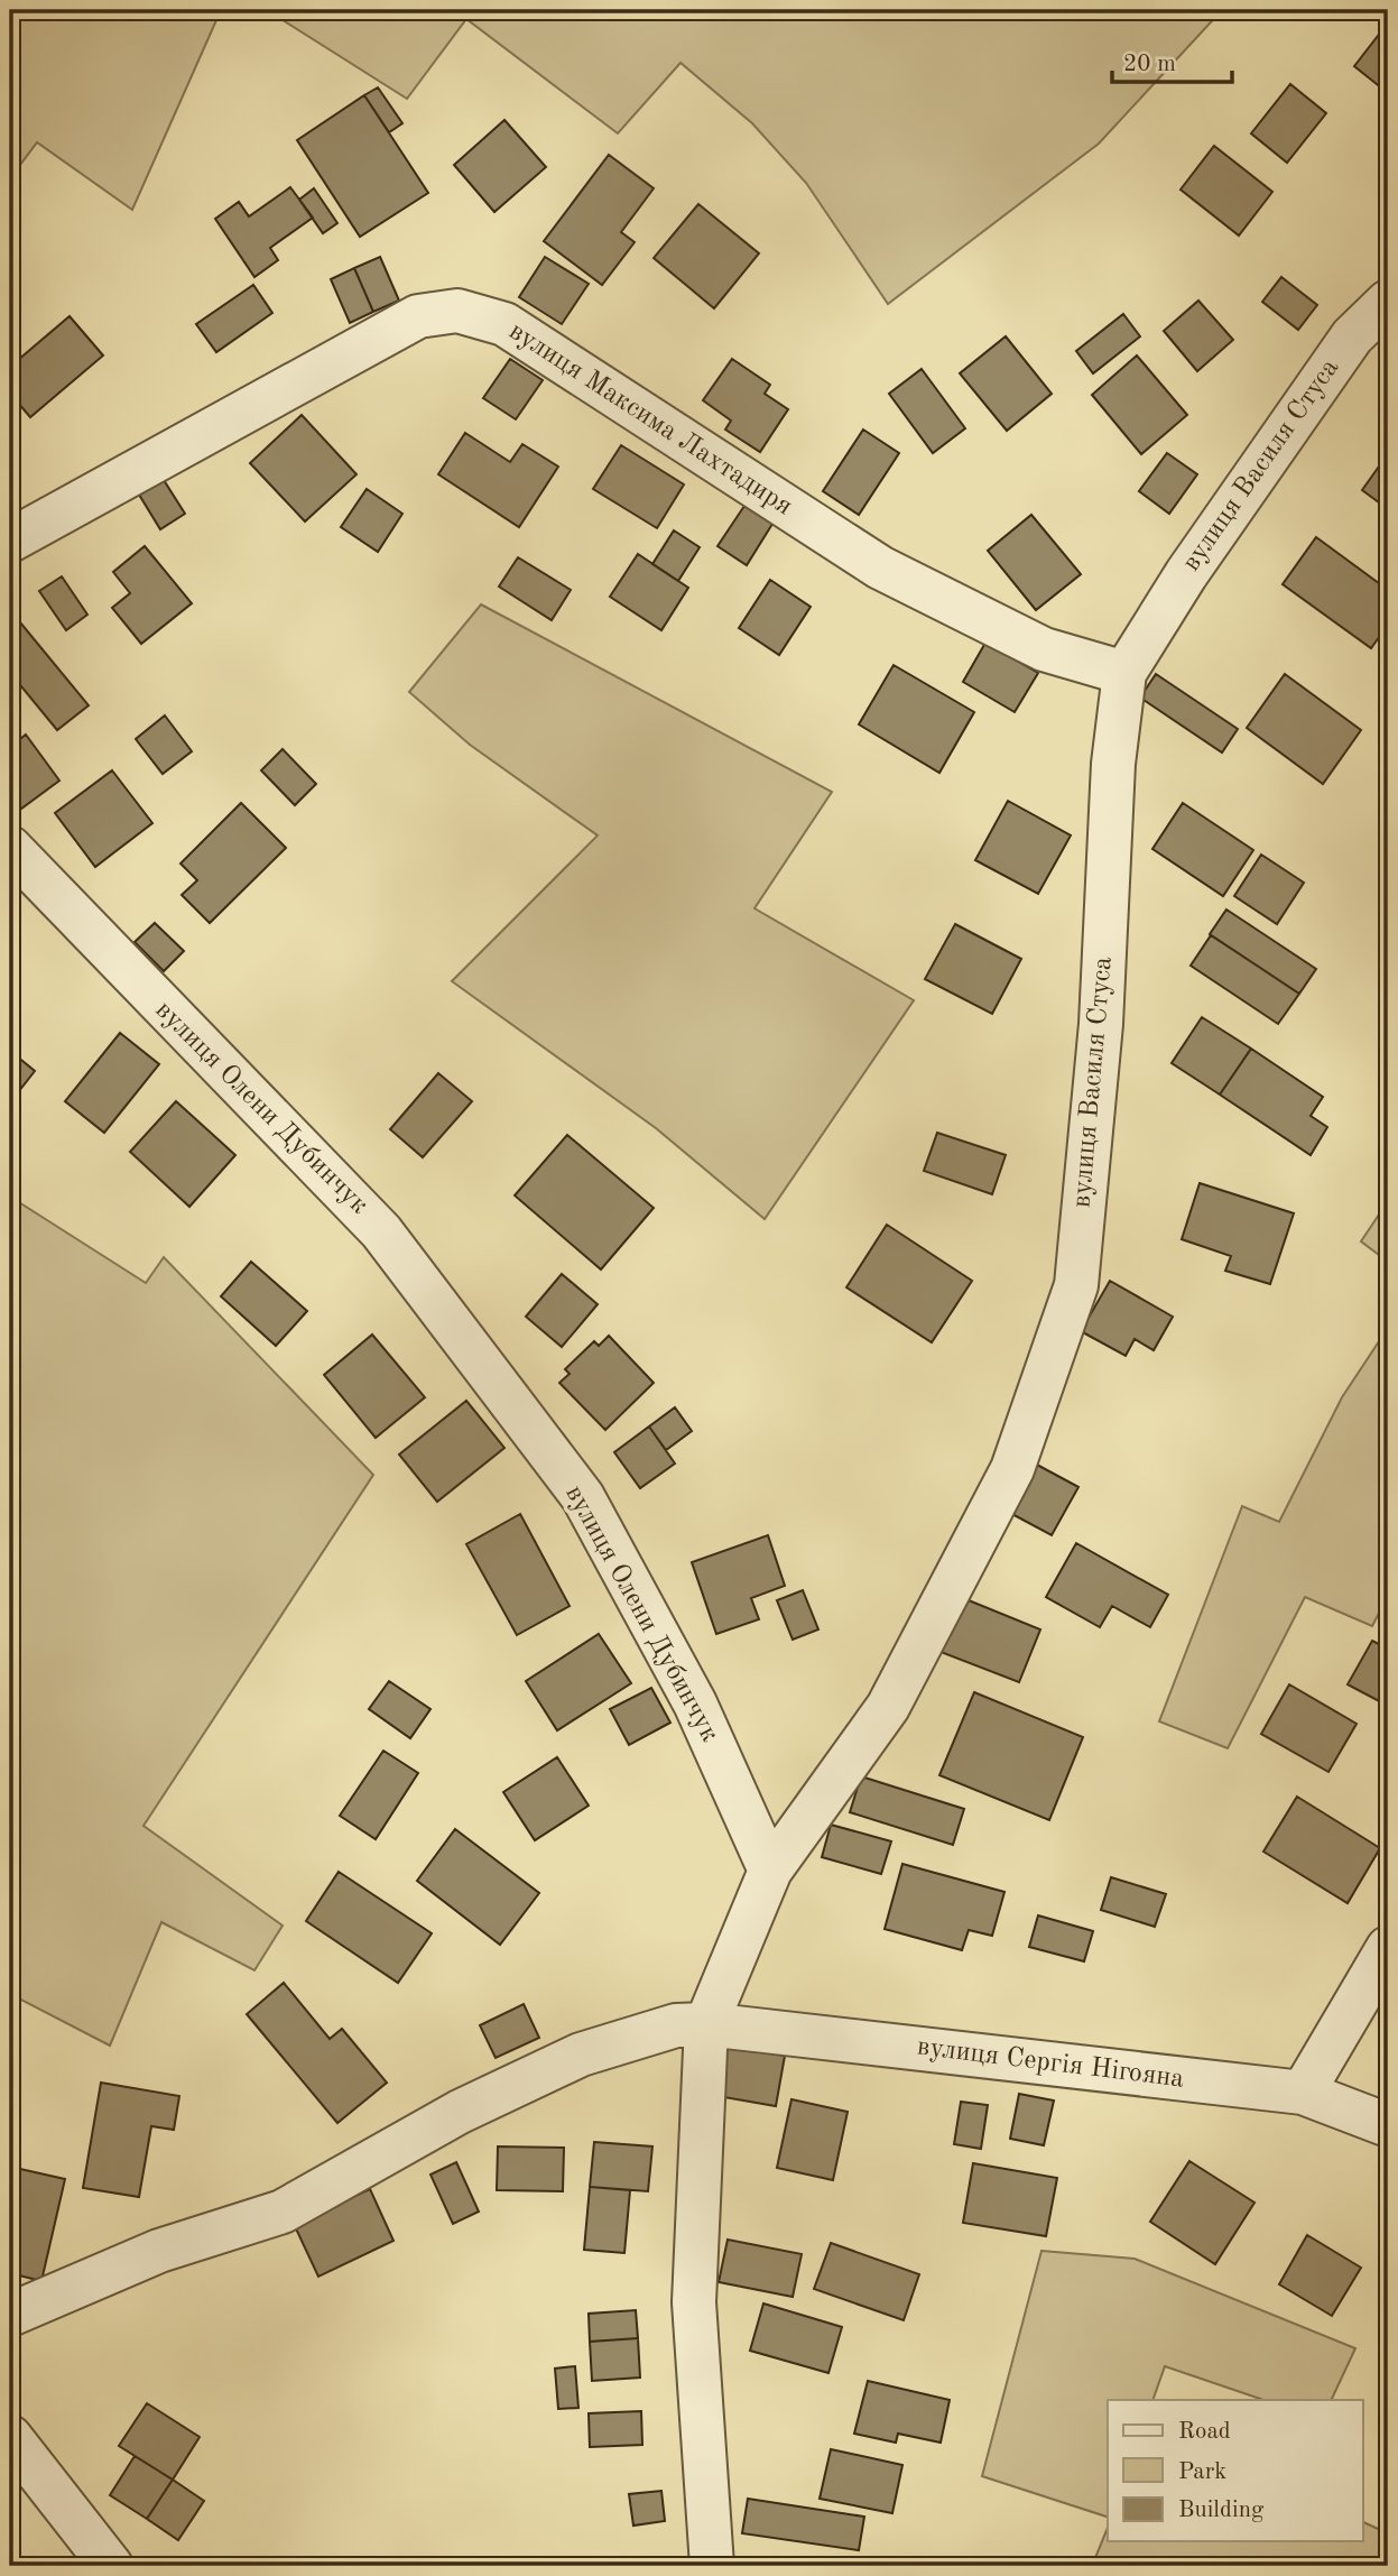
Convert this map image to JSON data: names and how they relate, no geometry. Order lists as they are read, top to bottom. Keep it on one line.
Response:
{"streets":{"street":["вулиця Максима Лахтадиря","вулиця Василя Стуса","вулиця Олени Дубинчук","вулиця Сергія Нігояна"]},"crossings":[["вулиця Максима Лахтадиря","вулиця Василя Стуса"],["вулиця Василя Стуса","вулиця Олени Дубинчук"]],"legend":["Road","Park","Building"],"scale_bar":"20 m"}
